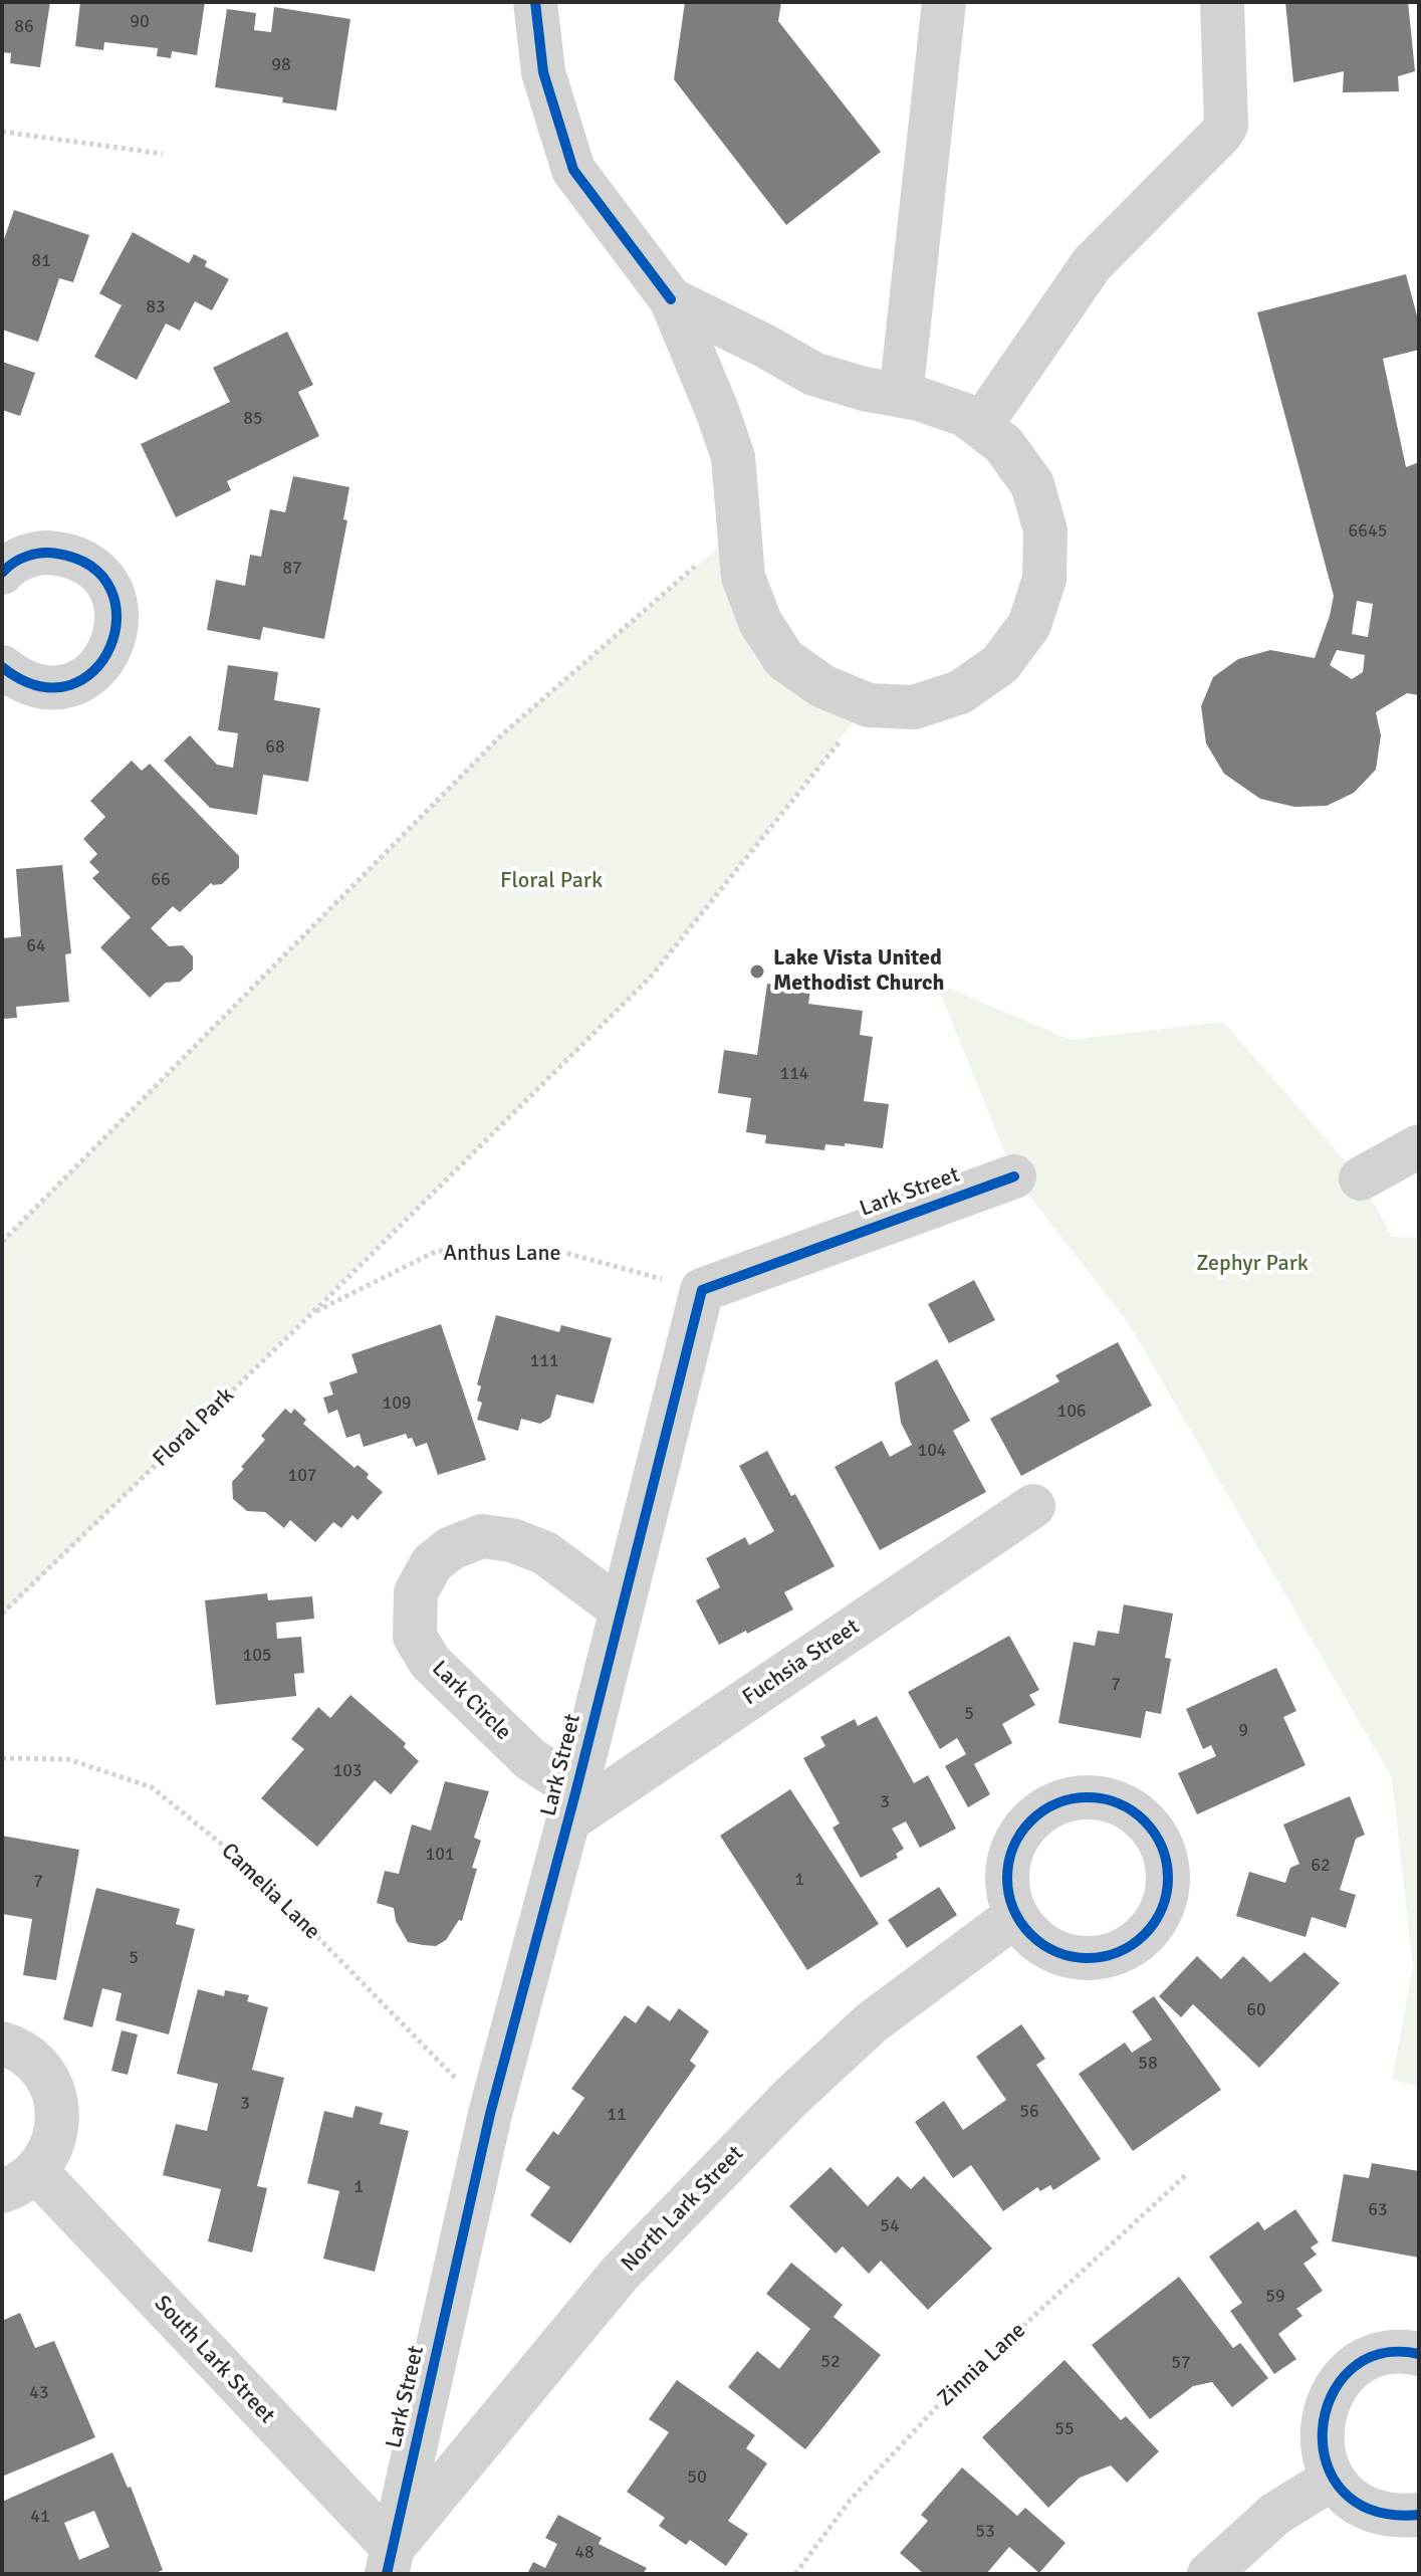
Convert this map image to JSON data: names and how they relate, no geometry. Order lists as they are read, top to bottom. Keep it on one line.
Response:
{"streets":{"street":["Lark Street","Fuchsia Street","Lark Circle","North Lark Street","South Lark Street"],"path":["Anthus Lane","Floral Park","Camelia Lane","Zinnia Lane"]},"crossings":[["Lark Street","Anthus Lane"],["Lark Street","Fuchsia Street"],["Lark Street","Lark Circle"],["Lark Street","Camelia Lane"],["Lark Street","North Lark Street"],["Lark Street","South Lark Street"],["Anthus Lane","Floral Park"],["Fuchsia Street","Lark Circle"],["North Lark Street","South Lark Street"]],"parks":["Floral Park","Zephyr Park"],"places":["Lake Vista United Methodist Church"],"house_numbers":["90","86","98","81","83","85","6645","87","68","66","64","114","111","109","106","104","107","105","7","5","9","103","3","101","62","1","7","5","60","58","3","56","11","1","63","54","59","52","57","43","55","50","41","53","48"]}
